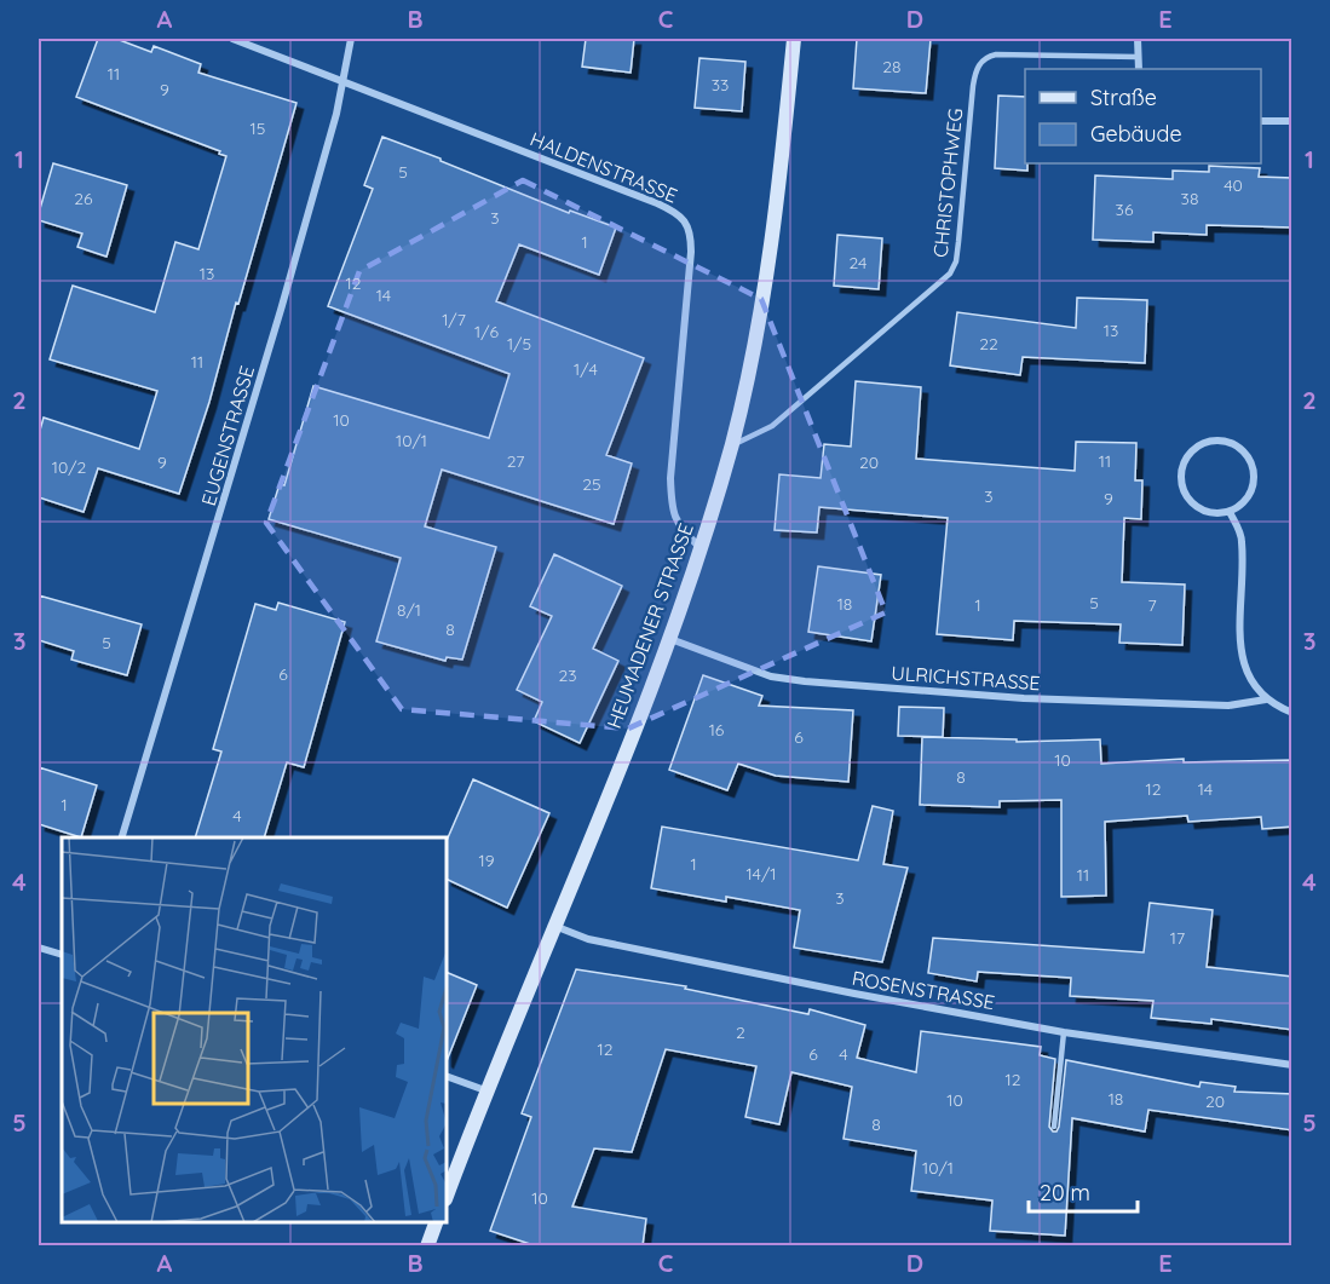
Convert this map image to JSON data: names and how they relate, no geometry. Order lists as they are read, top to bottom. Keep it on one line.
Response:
{"streets":{"main road":["HEUMADENER STRASSE"],"street":["HALDENSTRASSE","EUGENSTRASSE","ULRICHSTRASSE","ROSENSTRASSE"],"lane":["CHRISTOPHWEG"]},"crossings":[["HALDENSTRASSE","EUGENSTRASSE"],["HALDENSTRASSE","HEUMADENER STRASSE"],["CHRISTOPHWEG","HEUMADENER STRASSE"],["HEUMADENER STRASSE","ULRICHSTRASSE"],["HEUMADENER STRASSE","ROSENSTRASSE"]],"house_numbers":["28","11","33","9","15","5","40","26","38","36","3","1","24","13","12","14","1/7","13","1/6","1/5","22","11","1/4","10","10/1","27","11","9","20","10/2","25","3","9","5","18","1","7","8/1","8","5","6","23","16","6","10","8","12","14","1","4","19","1","14/1","11","3","17","2","12","6","4","12","18","10","20","8","10/1","10"],"legend":["Straße","Gebäude"],"scale_bar":"20 m","grid":{"columns":["A","B","C","D","E"],"rows":["1","2","3","4","5"]}}
